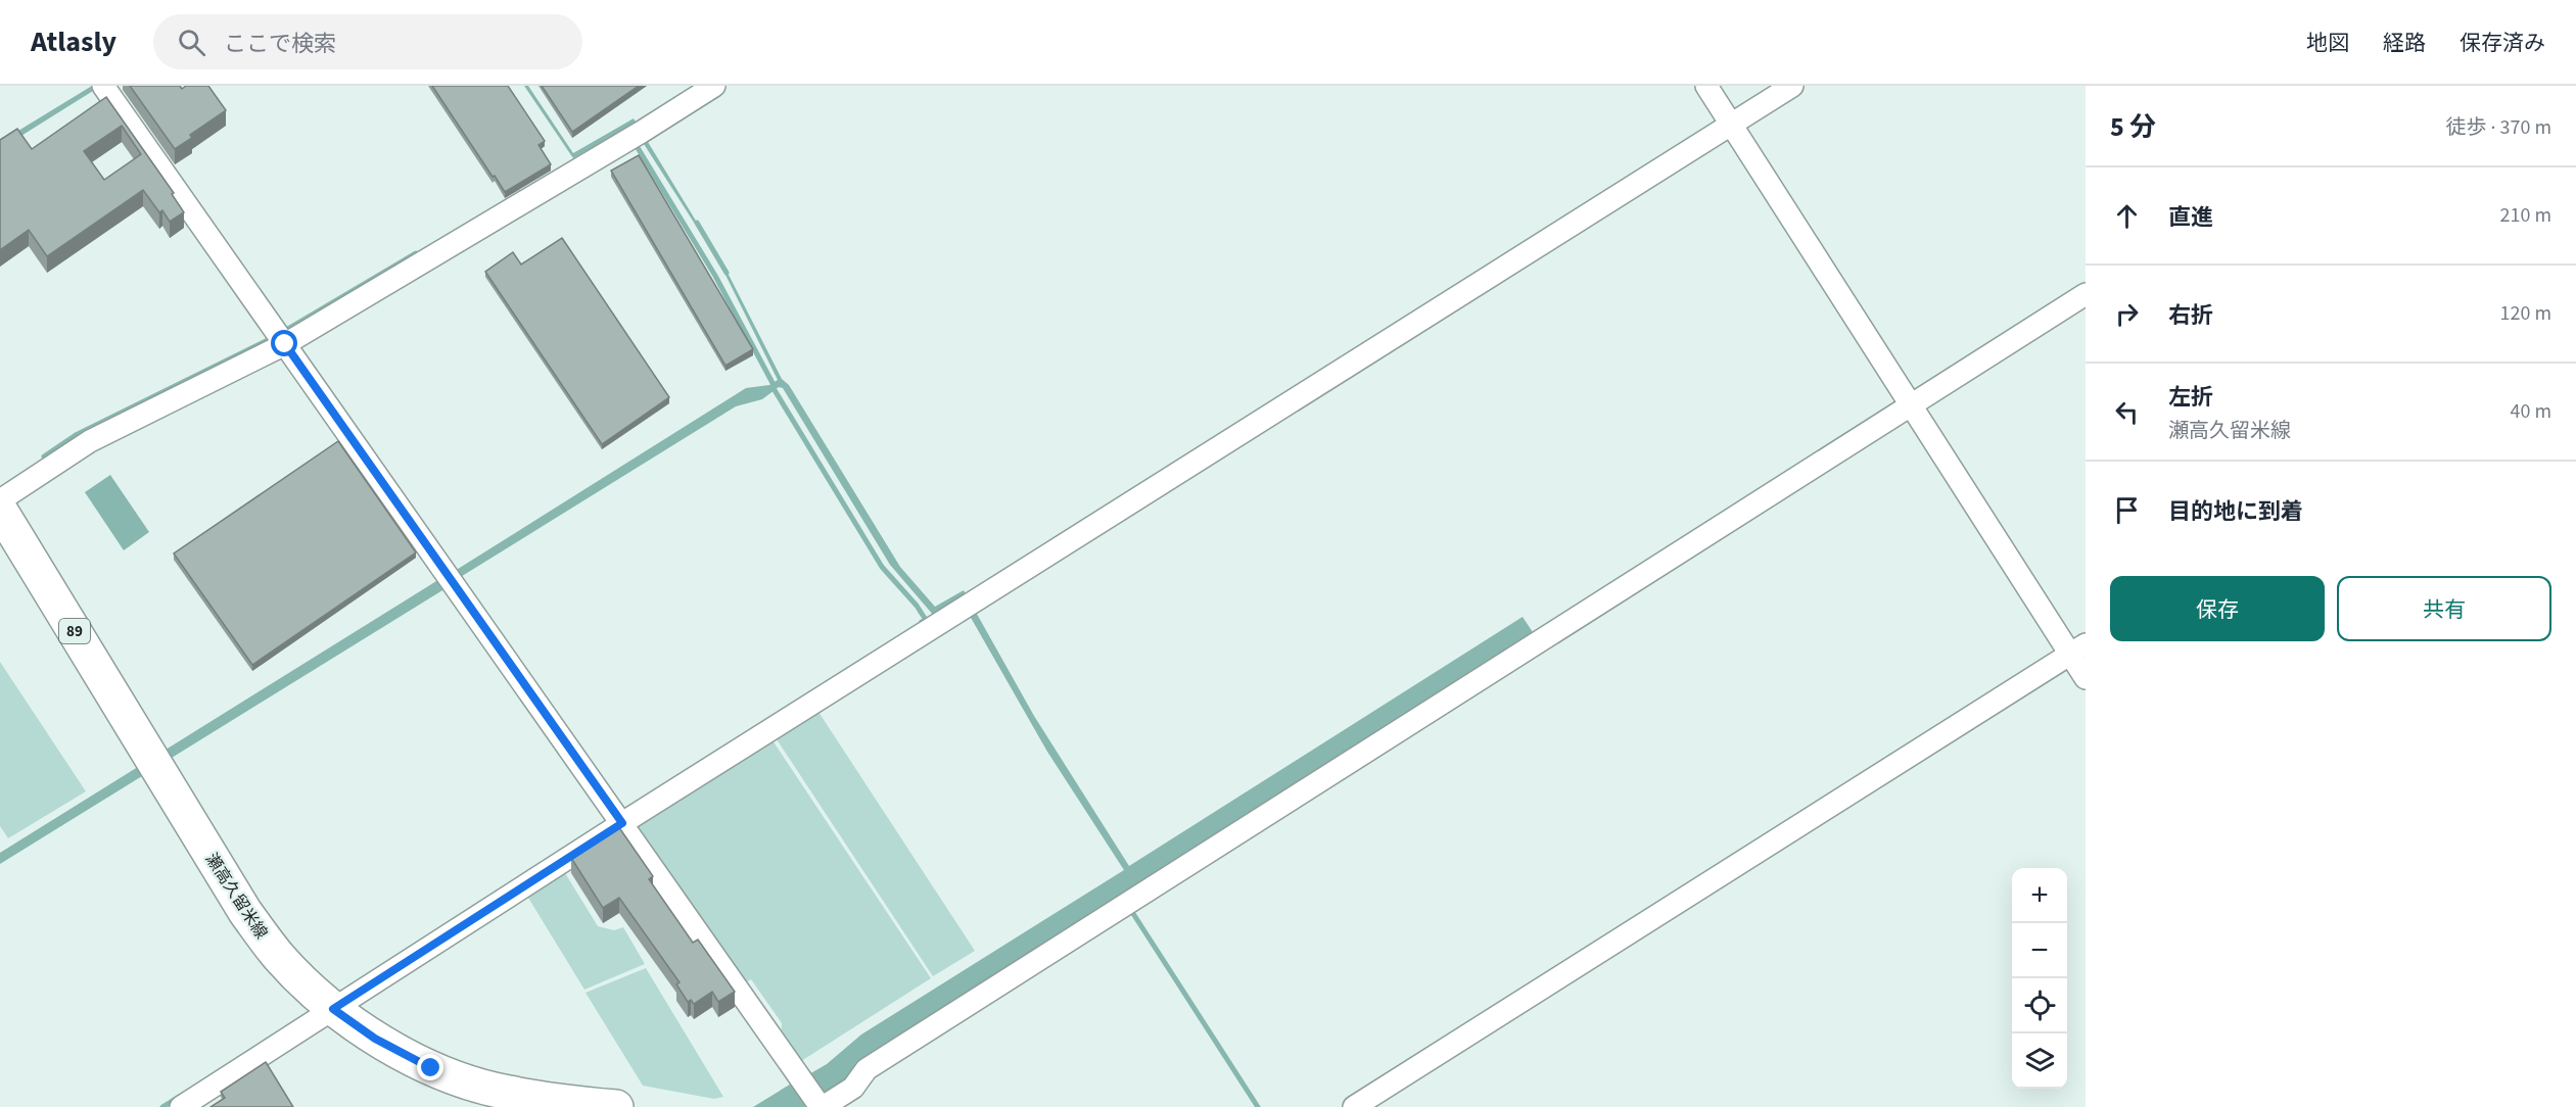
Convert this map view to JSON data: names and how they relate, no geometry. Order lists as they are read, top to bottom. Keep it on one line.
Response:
{"streets":{"main road":["89","瀬高久留米線"]},"page":{"header":"Atlasly","search":"ここで検索","nav":["地図","経路","保存済み"],"heading":["5 分","徒歩 · 370 m"],"list":[["直進","210 m"],["右折","120 m"],["左折","瀬高久留米線","40 m"],"目的地に到着"],"buttons":["保存","共有"],"map_buttons":["+","−"]}}
